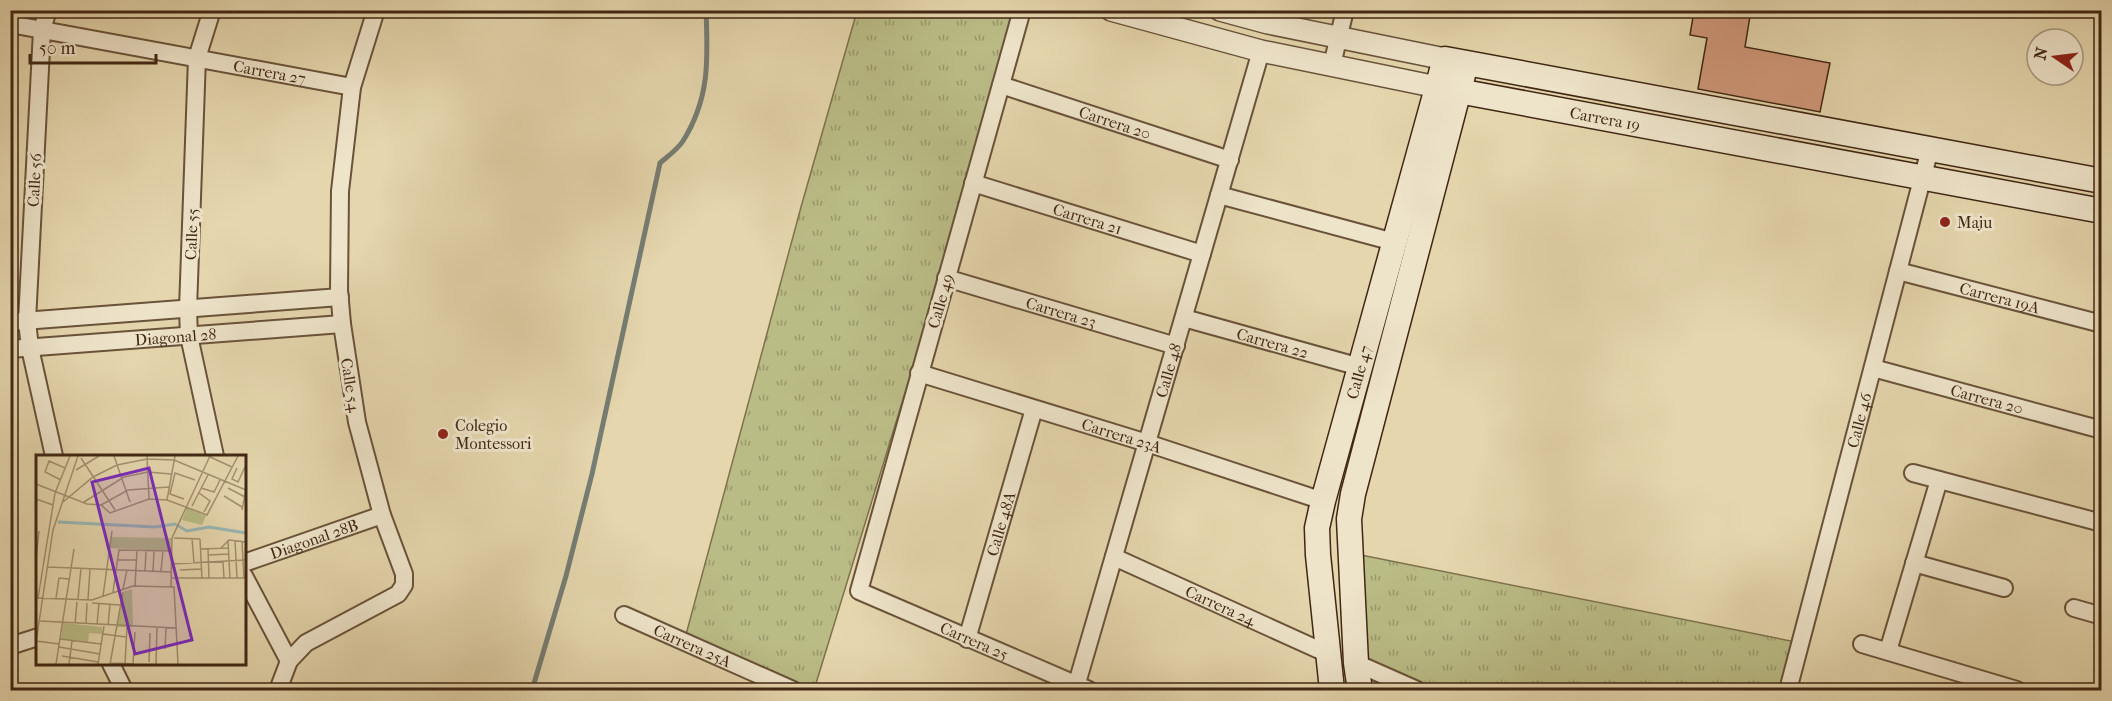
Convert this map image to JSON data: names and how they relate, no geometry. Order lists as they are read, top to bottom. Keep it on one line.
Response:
{"streets":{"main road":["Carrera 19","Calle 47"],"street":["Carrera 27","Carrera 20","Calle 56","Carrera 21","Calle 55","Carrera 19A","Calle 49","Carrera 23","Diagonal 28","Carrera 22","Calle 48","Calle 54","Calle 46","Carrera 23A","Calle 48A","Diagonal 28B","Carrera 24","Carrera 25","Carrera 25A"]},"crossings":[["Carrera 27","Calle 56"],["Carrera 27","Calle 55"],["Carrera 27","Calle 54"],["Carrera 19","Calle 48"],["Carrera 19","Calle 47"],["Carrera 19","Calle 46"],["Carrera 20","Calle 49"],["Carrera 20","Calle 48"],["Carrera 20","Calle 46"],["Calle 56","Diagonal 28"],["Carrera 21","Calle 49"],["Carrera 21","Calle 48"],["Calle 55","Diagonal 28"],["Carrera 19A","Calle 46"],["Calle 49","Carrera 23"],["Calle 49","Carrera 23A"],["Calle 49","Carrera 25"],["Carrera 23","Calle 48"],["Diagonal 28","Calle 54"],["Carrera 22","Calle 48"],["Carrera 22","Calle 47"],["Calle 48","Carrera 23A"],["Calle 48","Carrera 24"],["Calle 48","Carrera 25"],["Calle 47","Carrera 23A"],["Calle 47","Carrera 24"],["Calle 54","Diagonal 28B"],["Carrera 23A","Calle 48A"],["Calle 48A","Carrera 25"]],"places":["Maju","Colegio Montessori"],"scale_bar":"50 m","north":"left"}
